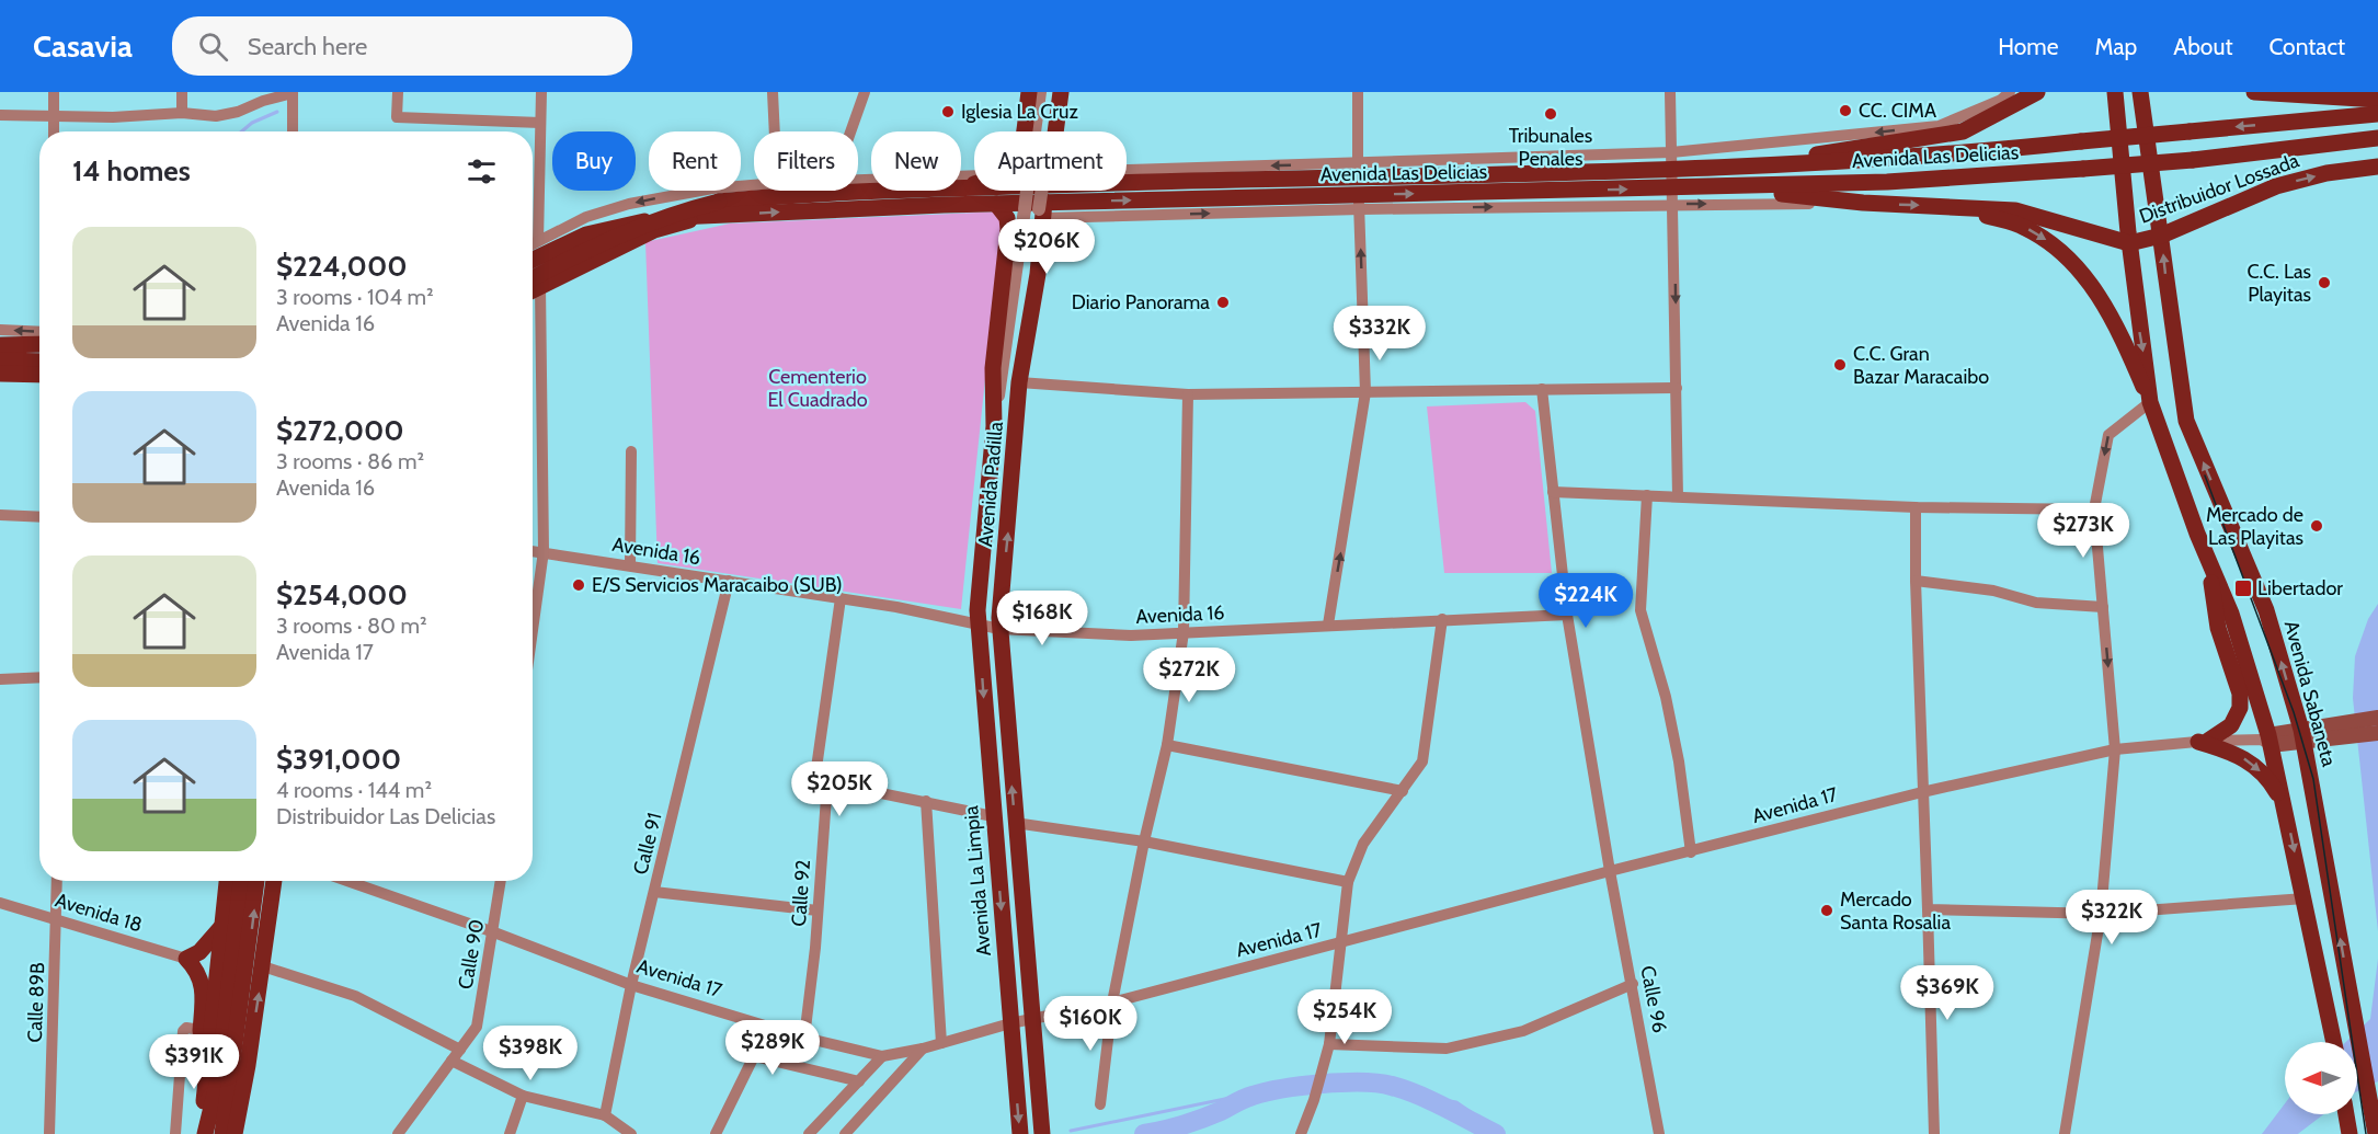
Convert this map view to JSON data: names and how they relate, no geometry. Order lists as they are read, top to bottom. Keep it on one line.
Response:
{"streets":{"main road":["Avenida Las Delicias","Distribuidor Lossada","Avenida Padilla","Avenida Sabaneta","Avenida 17","Avenida La Limpia"],"street":["Avenida 16","Calle 91","Calle 92","Avenida 18","Calle 90","Calle 96","Calle 89B"]},"crossings":[["Avenida Las Delicias","Distribuidor Lossada"],["Avenida Las Delicias","Avenida Padilla"],["Distribuidor Lossada","Avenida Sabaneta"],["Avenida Padilla","Avenida 16"],["Avenida Padilla","Avenida La Limpia"],["Avenida 16","Calle 91"],["Avenida 16","Avenida La Limpia"],["Avenida 16","Calle 92"],["Avenida 16","Calle 96"],["Avenida Sabaneta","Avenida 17"],["Avenida 17","Calle 91"],["Avenida 17","Avenida La Limpia"],["Avenida 17","Calle 92"],["Avenida 17","Calle 90"],["Avenida 17","Calle 96"],["Avenida 18","Calle 89B"]],"parks":["Cementerio El Cuadrado"],"places":{"other":["CC. CIMA","Iglesia La Cruz","Tribunales Penales","C.C. Las Playitas","Diario Panorama","C.C. Gran Bazar Maracaibo","Mercado de Las Playitas","E/S Servicios Maracaibo (SUB)","Mercado Santa Rosalia"],"transit":["Libertador"]},"north":"left","page":{"header":"Casavia","search":"Search here","nav":["Home","Map","About","Contact"],"chip":["Buy","Rent","Filters","New","Apartment"],"heading":"14 homes","list":[{"name":"$224,000","note":"3 rooms · 104 m² · Avenida 16"},{"name":"$272,000","note":"3 rooms · 86 m² · Avenida 16"},{"name":"$254,000","note":"3 rooms · 80 m² · Avenida 17"},{"name":"$391,000","note":"4 rooms · 144 m² · Distribuidor Las Delicias"}],"price":["$206K","$332K","$273K","$224K","$168K","$272K","$205K","$322K","$369K","$254K","$160K","$289K","$398K","$391K"]}}
